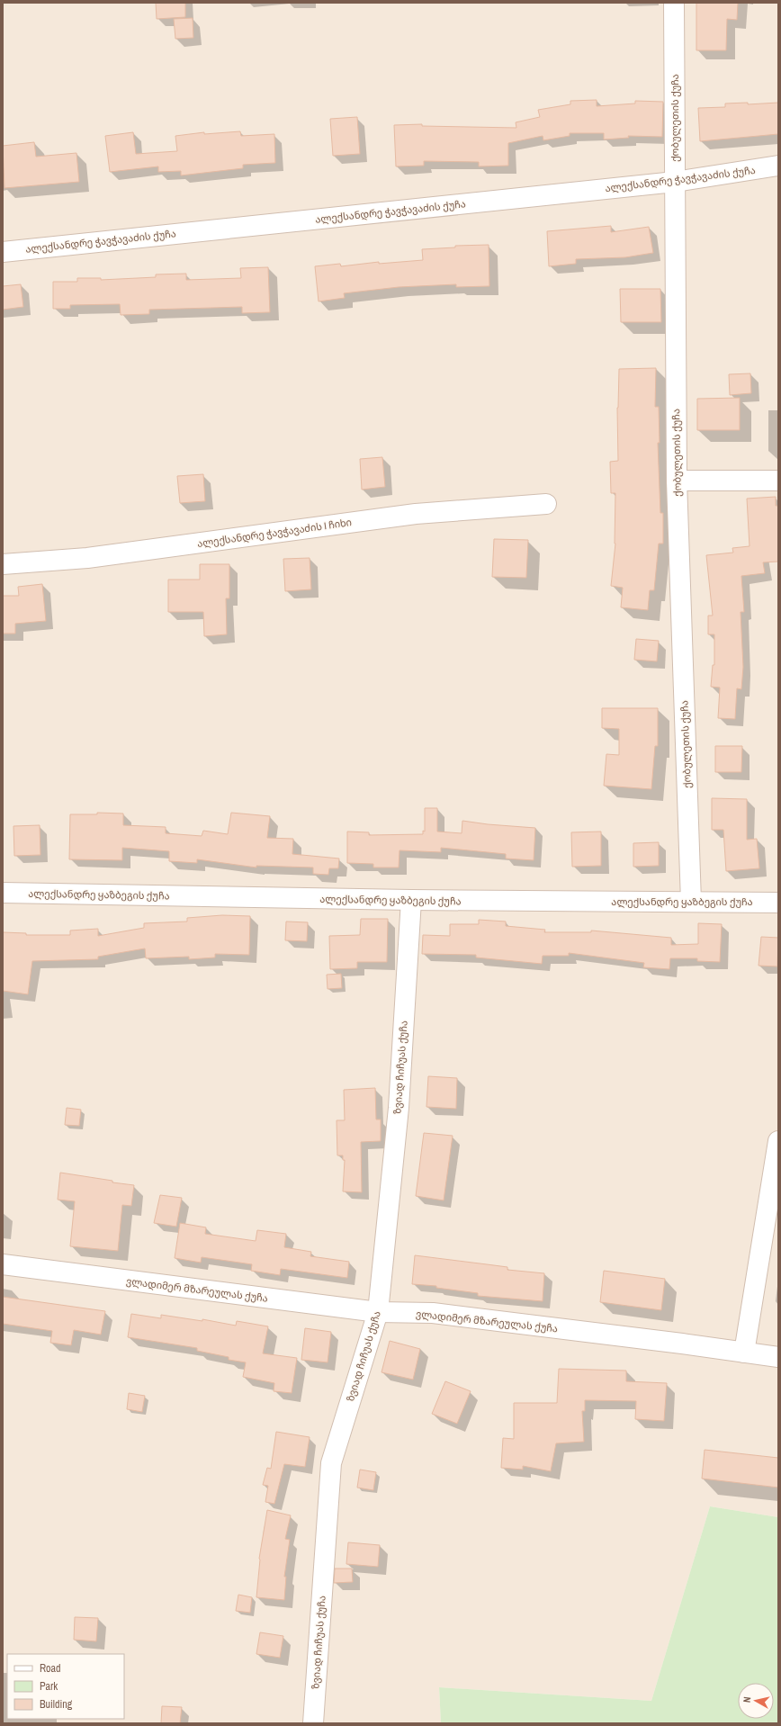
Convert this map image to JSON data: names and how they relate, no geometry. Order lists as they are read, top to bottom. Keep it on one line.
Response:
{"streets":{"street":["ქობულეთის ქუჩა","ალექსანდრე ჭავჭავაძის ქუჩა","ალექსანდრე ჭავჭავაძის I ჩიხი","ალექსანდრე ყაზბეგის ქუჩა","ზვიად ჩიჩუას ქუჩა","ვლადიმერ მზარეულას ქუჩა"]},"crossings":[["ქობულეთის ქუჩა","ალექსანდრე ჭავჭავაძის ქუჩა"],["ქობულეთის ქუჩა","ალექსანდრე ყაზბეგის ქუჩა"],["ალექსანდრე ყაზბეგის ქუჩა","ზვიად ჩიჩუას ქუჩა"],["ზვიად ჩიჩუას ქუჩა","ვლადიმერ მზარეულას ქუჩა"]],"legend":["Road","Park","Building"],"north":"left"}
